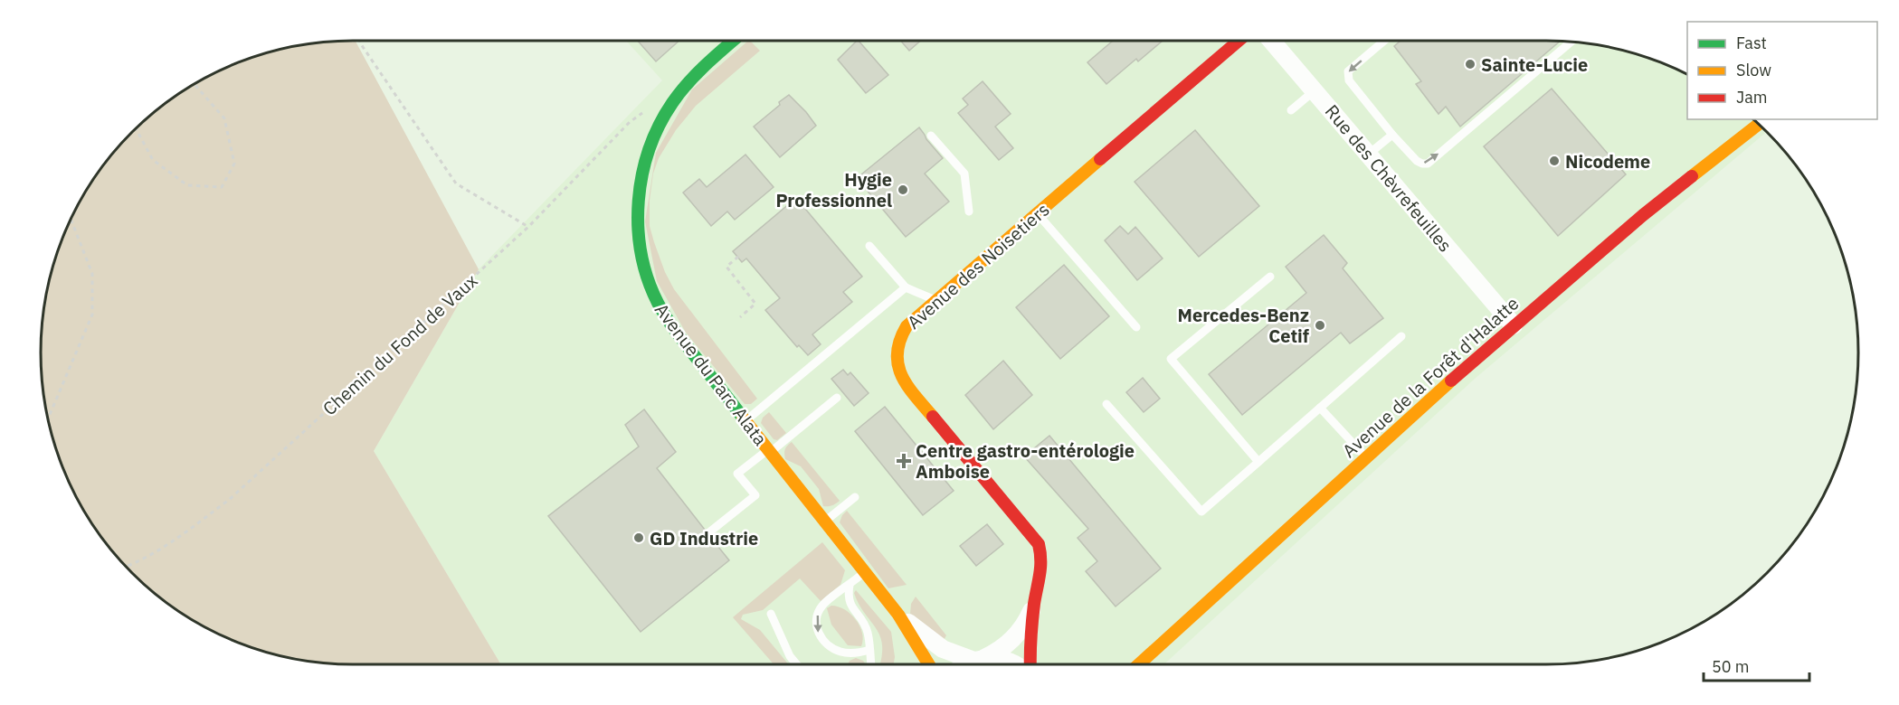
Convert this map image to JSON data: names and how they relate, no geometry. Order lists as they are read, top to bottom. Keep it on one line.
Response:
{"streets":{"street":["Rue des Chèvrefeuilles","Avenue des Noisetiers","Avenue du Parc Alata","Avenue de la Forêt d'Halatte"],"path":["Chemin du Fond de Vaux"]},"crossings":[["Rue des Chèvrefeuilles","Avenue de la Forêt d'Halatte"],["Avenue des Noisetiers","Avenue du Parc Alata"],["Chemin du Fond de Vaux","Avenue du Parc Alata"]],"places":{"other":["Sainte-Lucie","Nicodeme","Hygie Professionnel","Mercedes-Benz Cetif","GD Industrie"],"health":["Centre gastro-entérologie Amboise"]},"legend":["Fast","Slow","Jam"],"scale_bar":"50 m"}
